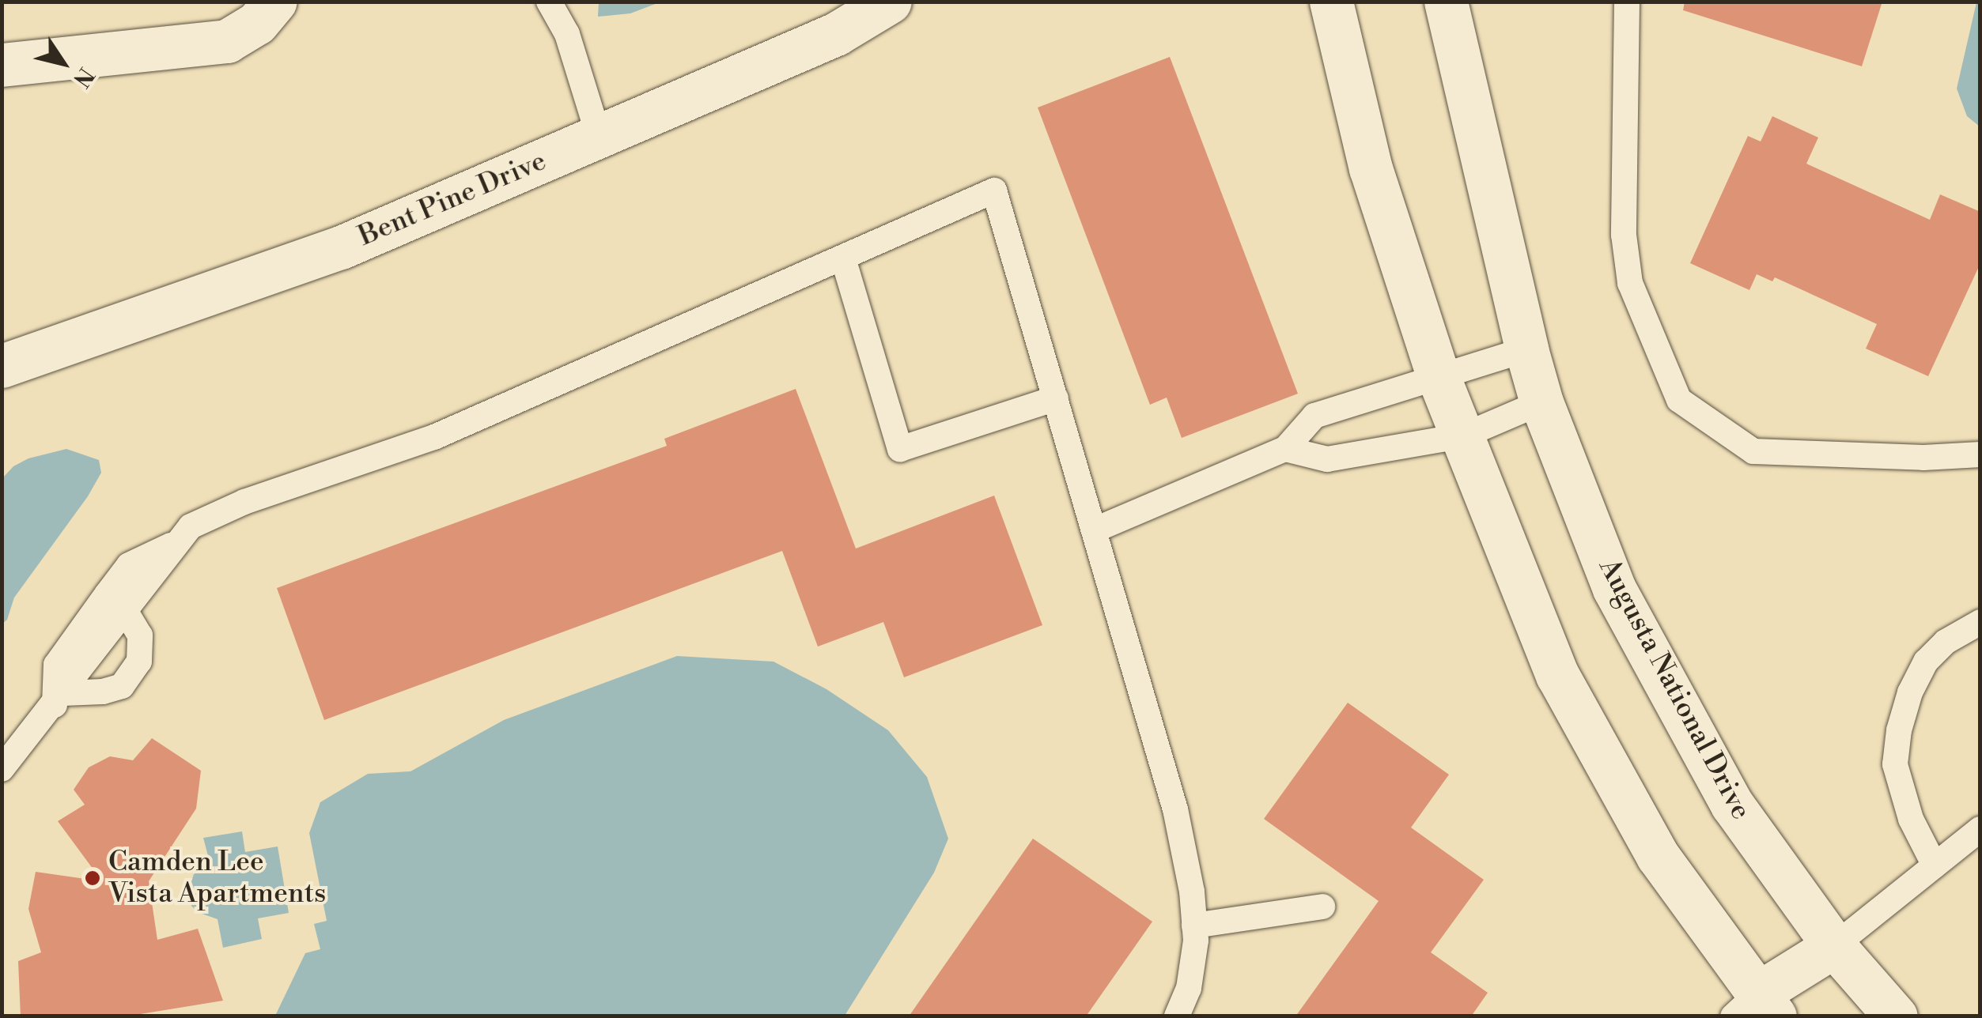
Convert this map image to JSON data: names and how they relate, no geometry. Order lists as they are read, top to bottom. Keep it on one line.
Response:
{"streets":{"street":["Bent Pine Drive","Augusta National Drive"]},"places":["Camden Lee Vista Apartments"],"north":"bottom right"}
